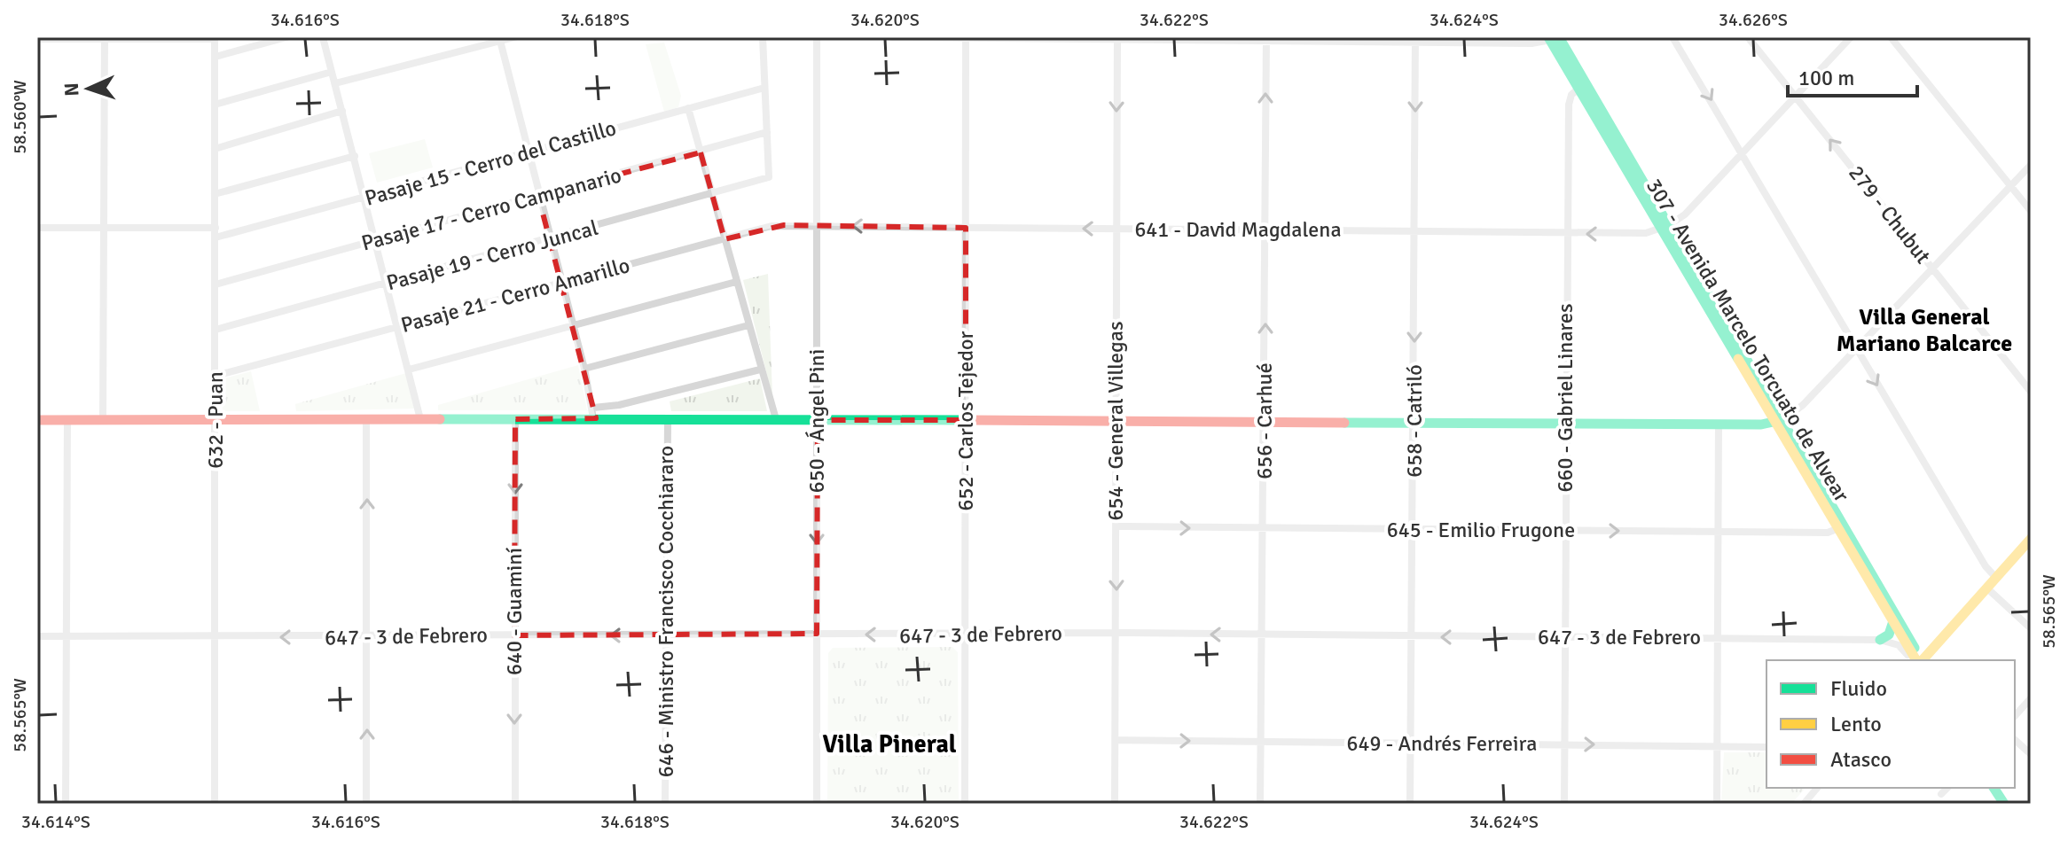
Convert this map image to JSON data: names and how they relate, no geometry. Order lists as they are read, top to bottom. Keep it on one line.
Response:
{"streets":{"main road":["307 - Avenida Marcelo Torcuato de Alvear"],"street":["Pasaje 15 - Cerro del Castillo","Pasaje 17 - Cerro Campanario","279 - Chubut","641 - David Magdalena","Pasaje 19 - Cerro Juncal","Pasaje 21 - Cerro Amarillo","660 - Gabriel Linares","632 - Puan","650 - Ángel Pini","652 - Carlos Tejedor","654 - General Villegas","656 - Carhué","658 - Catriló","645 - Emilio Frugone","640 - Guaminí","646 - Ministro Francisco Cocchiararo","647 - 3 de Febrero","649 - Andrés Ferreira"]},"crossings":[["Pasaje 15 - Cerro del Castillo","632 - Puan"],["Pasaje 17 - Cerro Campanario","Pasaje 19 - Cerro Juncal"],["Pasaje 17 - Cerro Campanario","632 - Puan"],["641 - David Magdalena","Pasaje 21 - Cerro Amarillo"],["641 - David Magdalena","307 - Avenida Marcelo Torcuato de Alvear"],["641 - David Magdalena","660 - Gabriel Linares"],["641 - David Magdalena","650 - Ángel Pini"],["641 - David Magdalena","652 - Carlos Tejedor"],["641 - David Magdalena","654 - General Villegas"],["641 - David Magdalena","656 - Carhué"],["641 - David Magdalena","658 - Catriló"],["Pasaje 19 - Cerro Juncal","632 - Puan"],["Pasaje 21 - Cerro Amarillo","632 - Puan"],["Pasaje 21 - Cerro Amarillo","650 - Ángel Pini"],["307 - Avenida Marcelo Torcuato de Alvear","660 - Gabriel Linares"],["307 - Avenida Marcelo Torcuato de Alvear","645 - Emilio Frugone"],["660 - Gabriel Linares","645 - Emilio Frugone"],["660 - Gabriel Linares","647 - 3 de Febrero"],["660 - Gabriel Linares","649 - Andrés Ferreira"],["632 - Puan","647 - 3 de Febrero"],["650 - Ángel Pini","647 - 3 de Febrero"],["652 - Carlos Tejedor","647 - 3 de Febrero"],["654 - General Villegas","645 - Emilio Frugone"],["654 - General Villegas","647 - 3 de Febrero"],["654 - General Villegas","649 - Andrés Ferreira"],["656 - Carhué","645 - Emilio Frugone"],["656 - Carhué","647 - 3 de Febrero"],["656 - Carhué","649 - Andrés Ferreira"],["658 - Catriló","645 - Emilio Frugone"],["658 - Catriló","647 - 3 de Febrero"],["658 - Catriló","649 - Andrés Ferreira"],["640 - Guaminí","647 - 3 de Febrero"],["646 - Ministro Francisco Cocchiararo","647 - 3 de Febrero"]],"one_way":["279 - Chubut","641 - David Magdalena","654 - General Villegas","656 - Carhué","658 - Catriló","645 - Emilio Frugone","640 - Guaminí","647 - 3 de Febrero","649 - Andrés Ferreira"],"districts":["Villa General Mariano Balcarce","Villa Pineral"],"legend":["Fluido","Lento","Atasco"],"scale_bar":"100 m","north":"left","coordinates":["34.616°S","34.618°S","34.620°S","34.622°S","34.624°S","34.626°S","58.560°W","58.565°W","34.614°S"]}
